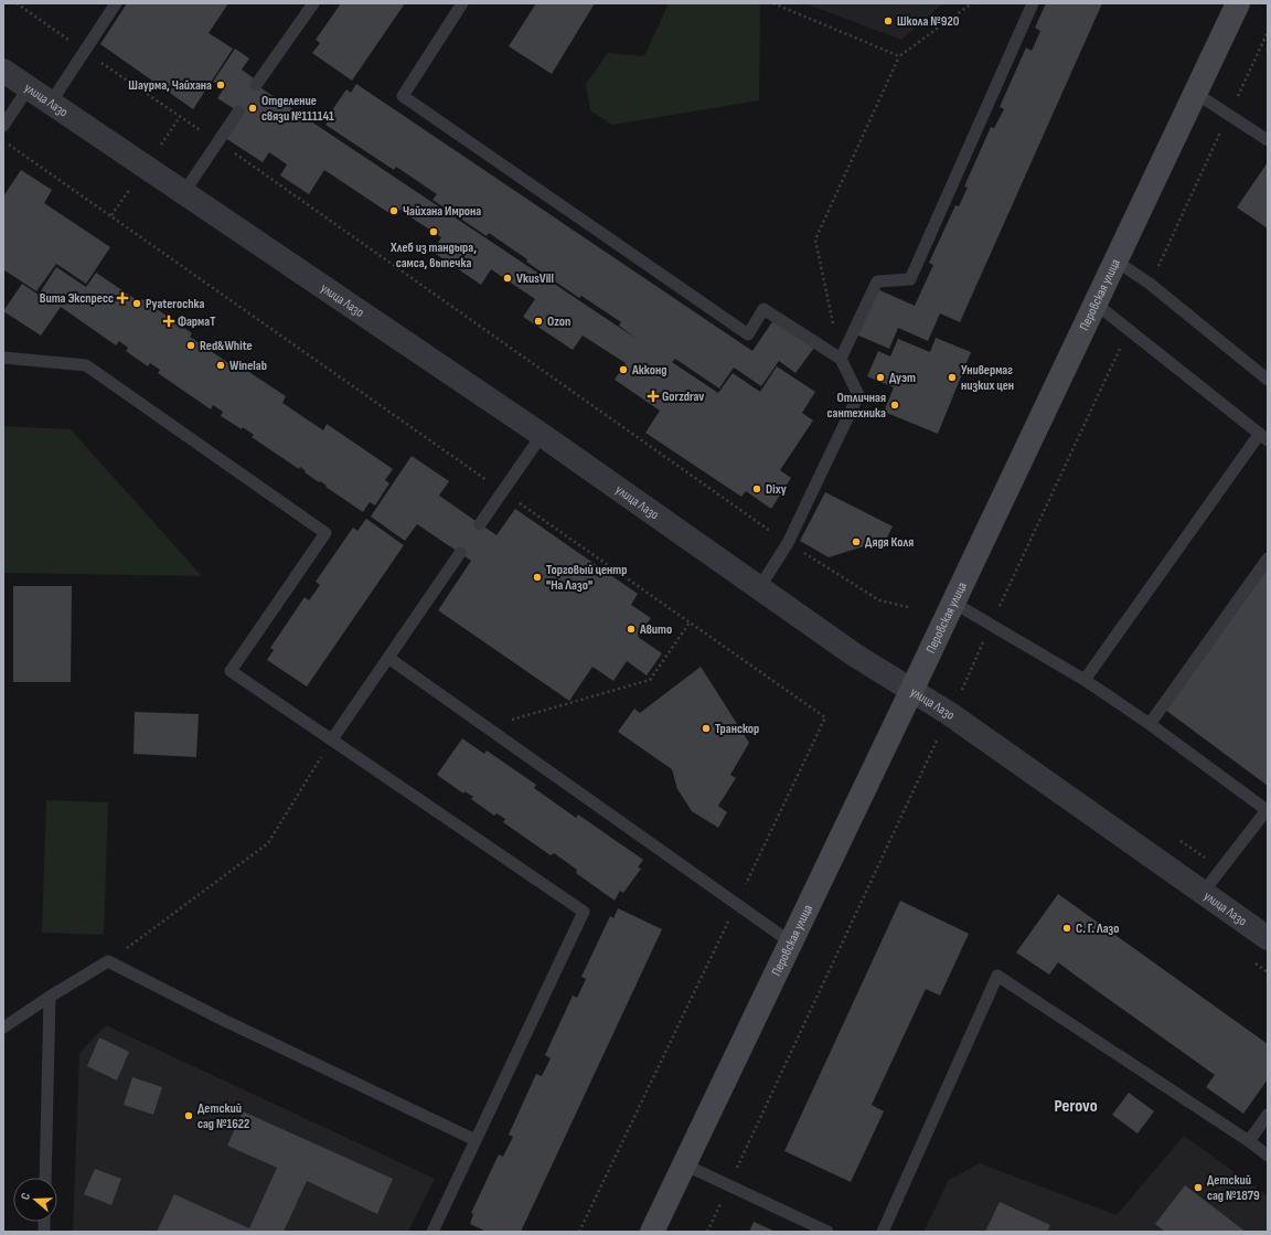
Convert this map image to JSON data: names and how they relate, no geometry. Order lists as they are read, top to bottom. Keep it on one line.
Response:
{"streets":{"main road":["Перовская улица"],"street":["улица Лазо"]},"crossings":[["улица Лазо","Перовская улица"]],"districts":["Perovo"],"places":{"other":["Школа №920","Шаурма, Чайхана","Отделение связи №111141","Чайхана Имрона","Хлеб из тандыра, самса, выпечка","VkusVill","Pyaterochka","Ozon","Red&White","Winelab","Акконд","Дуэт","Универмаг низких цен","Отличная сантехника","Dixy","Дядя Коля","Торговый центр \"На Лазо\"","Авито","Транскор","С. Г. Лазо","Детский сад №1622","Детский сад №1879"],"health":["Вита Экспресс","ФармаТ","Gorzdrav"]},"north":"left"}
